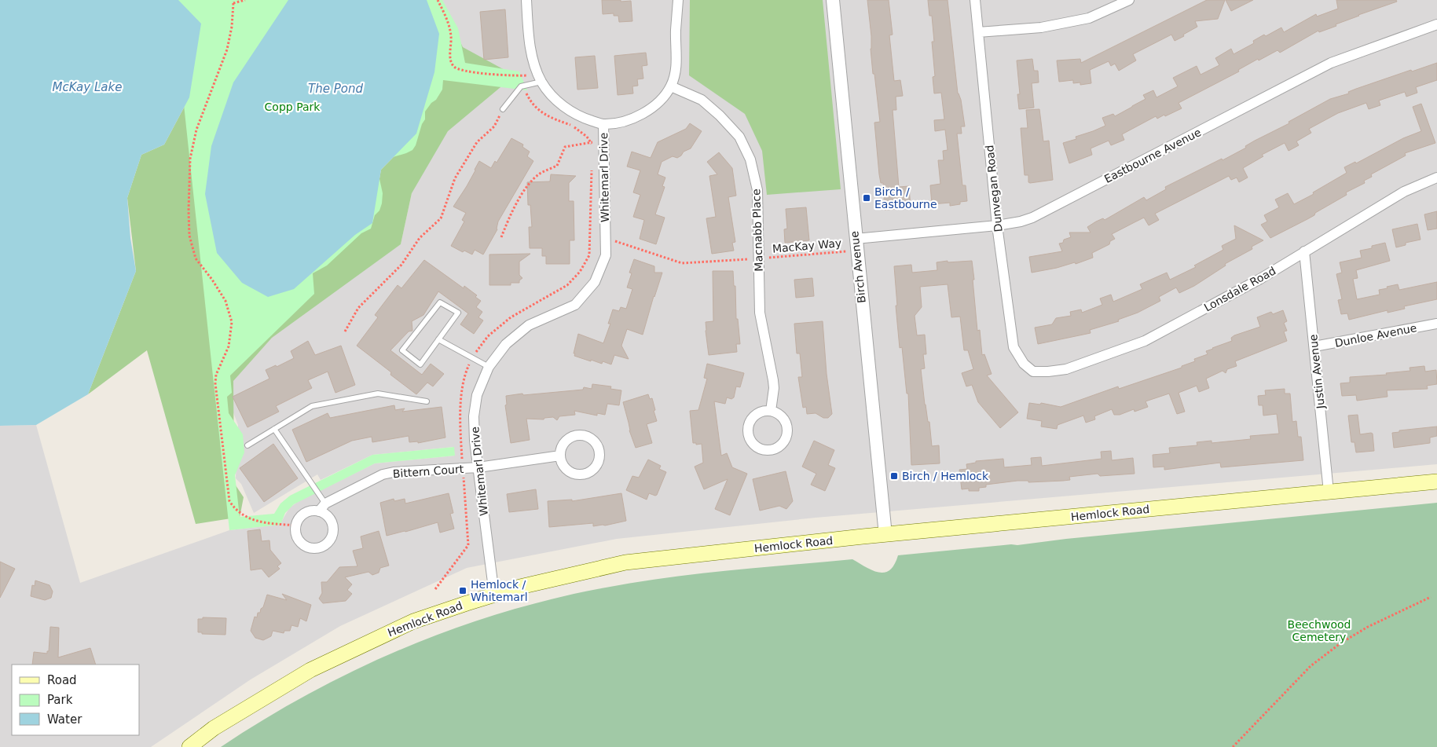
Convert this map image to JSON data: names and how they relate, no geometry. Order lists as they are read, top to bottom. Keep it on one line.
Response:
{"streets":{"main road":["Hemlock Road"],"street":["Eastbourne Avenue","Whitemarl Drive","Dunvegan Road","Macnabb Place","Birch Avenue","Lonsdale Road","Dunloe Avenue","Justin Avenue","Bittern Court"],"path":["MacKay Way"]},"crossings":[["Eastbourne Avenue","Dunvegan Road"],["Eastbourne Avenue","MacKay Way"],["Eastbourne Avenue","Birch Avenue"],["Whitemarl Drive","MacKay Way"],["Whitemarl Drive","Bittern Court"],["Whitemarl Drive","Hemlock Road"],["Dunvegan Road","Lonsdale Road"],["Macnabb Place","MacKay Way"],["MacKay Way","Birch Avenue"],["Birch Avenue","Hemlock Road"],["Lonsdale Road","Justin Avenue"],["Dunloe Avenue","Justin Avenue"],["Justin Avenue","Hemlock Road"]],"water":["McKay Lake","The Pond"],"parks":["Copp Park","Beechwood Cemetery"],"places":{"transit":["Birch / Eastbourne","Birch / Hemlock","Hemlock / Whitemarl"]},"legend":["Road","Park","Water"]}
